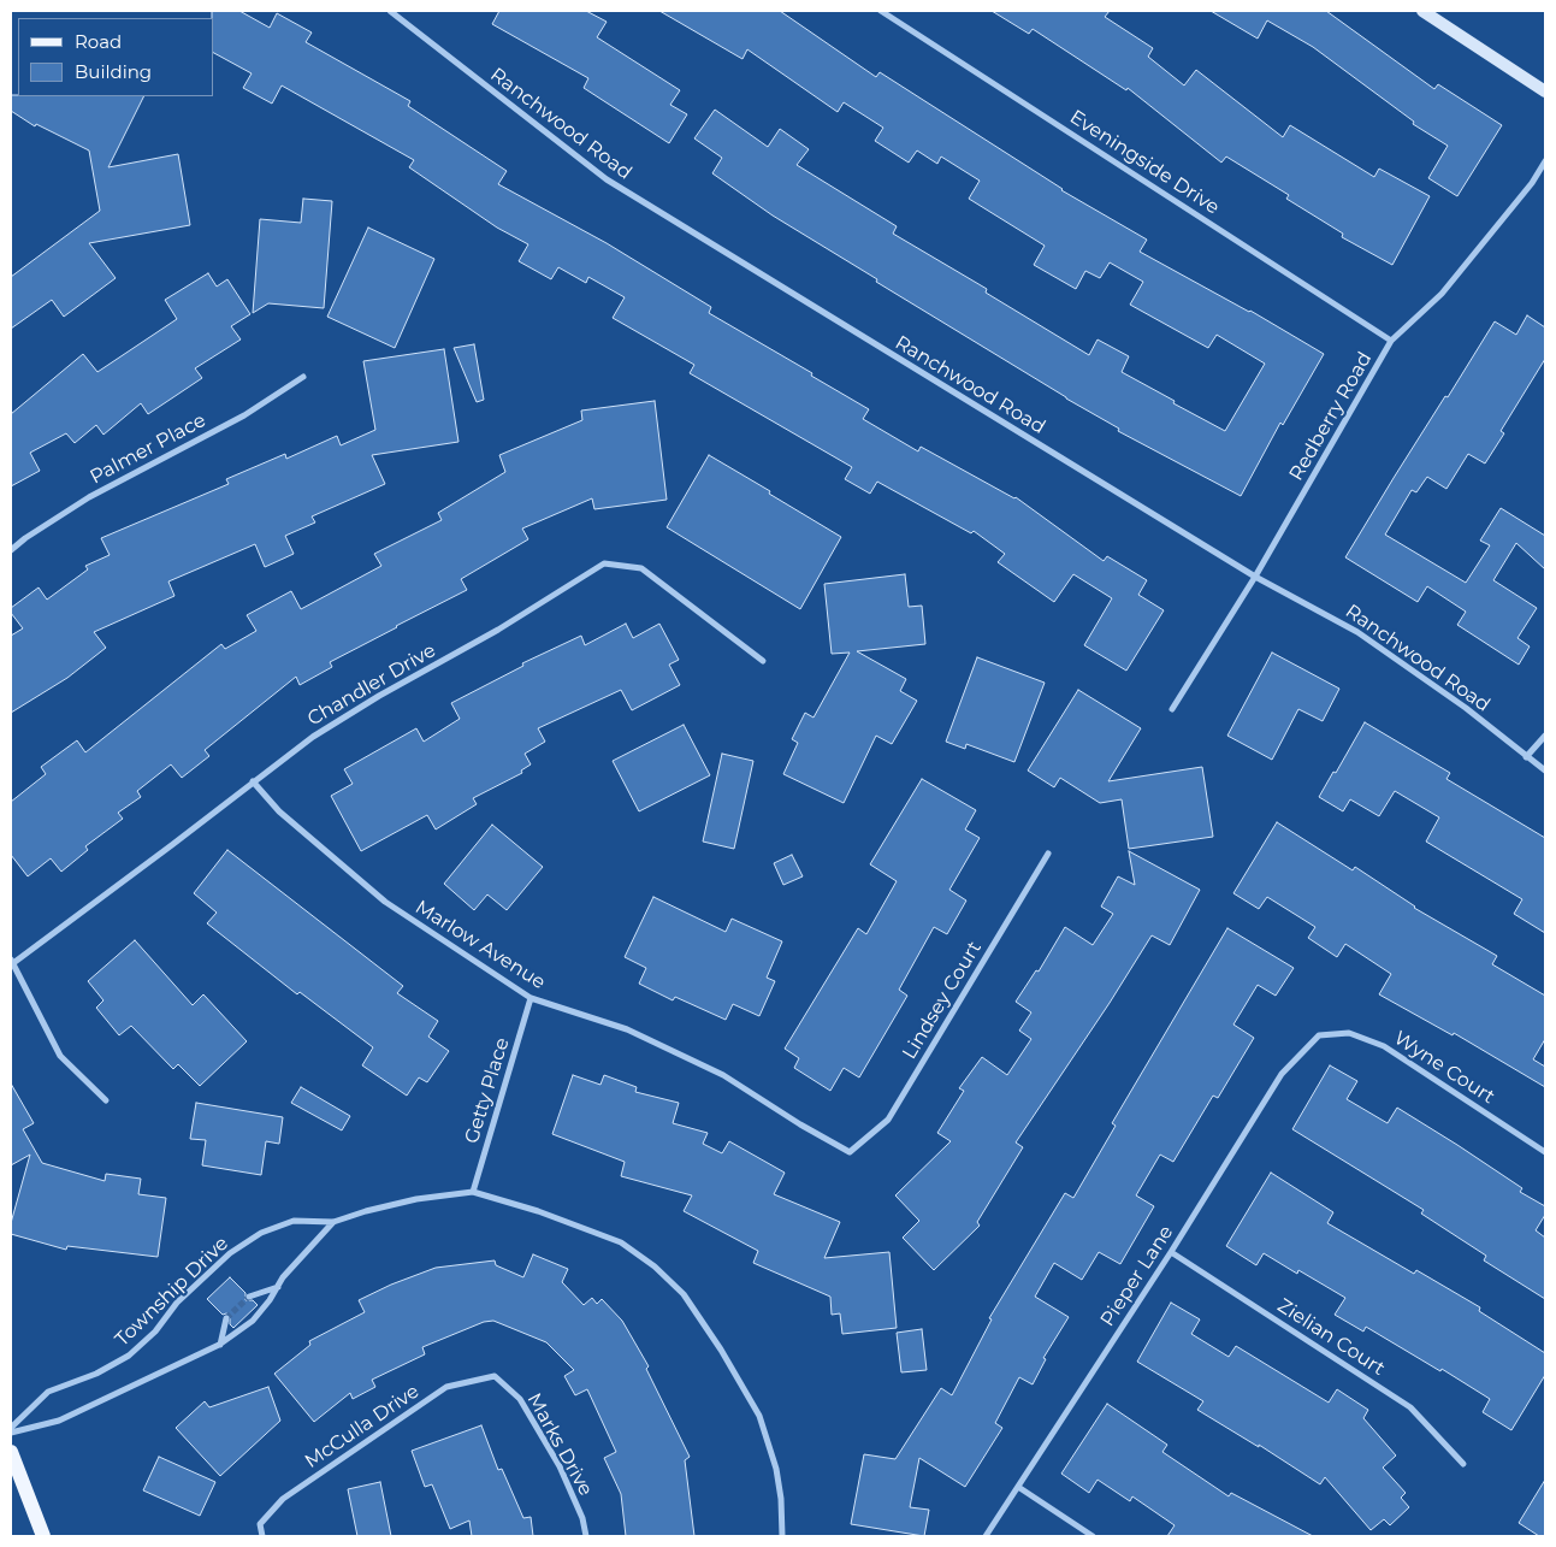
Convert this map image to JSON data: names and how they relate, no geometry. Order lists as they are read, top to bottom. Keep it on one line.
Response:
{"streets":{"street":["Ranchwood Road","Eveningside Drive","Redberry Road","Palmer Place","Chandler Drive","Marlow Avenue","Lindsey Court","Wyne Court","Getty Place","Pieper Lane","Township Drive","Zielian Court","McCulla Drive","Marks Drive"]},"crossings":[["Ranchwood Road","Redberry Road"],["Eveningside Drive","Redberry Road"],["Chandler Drive","Marlow Avenue"],["Marlow Avenue","Lindsey Court"],["Marlow Avenue","Getty Place"],["Wyne Court","Pieper Lane"],["Getty Place","Township Drive"],["Pieper Lane","Zielian Court"],["McCulla Drive","Marks Drive"]],"legend":["Road","Building"]}
